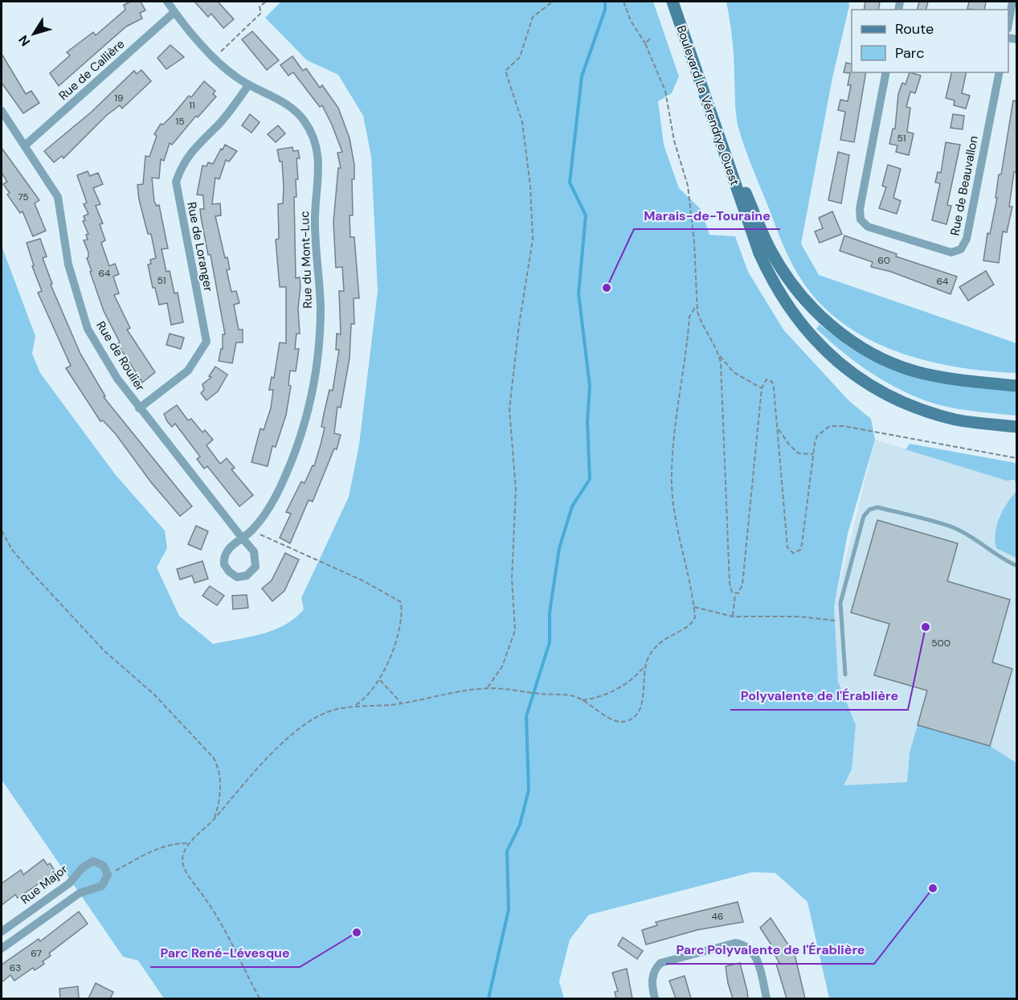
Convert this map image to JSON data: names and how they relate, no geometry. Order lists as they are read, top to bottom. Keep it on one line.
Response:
{"streets":{"main road":["Boulevard La Vérendrye Ouest"],"street":["Rue de Callière","Rue de Beauvallon","Rue de Loranger","Rue du Mont-Luc","Rue de Roulier","Rue Major"]},"crossings":[["Rue de Callière","Rue du Mont-Luc"],["Rue de Callière","Rue de Roulier"],["Rue de Loranger","Rue du Mont-Luc"],["Rue de Loranger","Rue de Roulier"],["Rue du Mont-Luc","Rue de Roulier"]],"places":["Marais-de-Touraine","Polyvalente de l'Érablière","Parc Polyvalente de l'Érablière","Parc René-Lévesque"],"house_numbers":["19","11","15","51","75","60","64","51","64","500","46","67","63"],"legend":["Route","Parc"],"north":"bottom left"}
